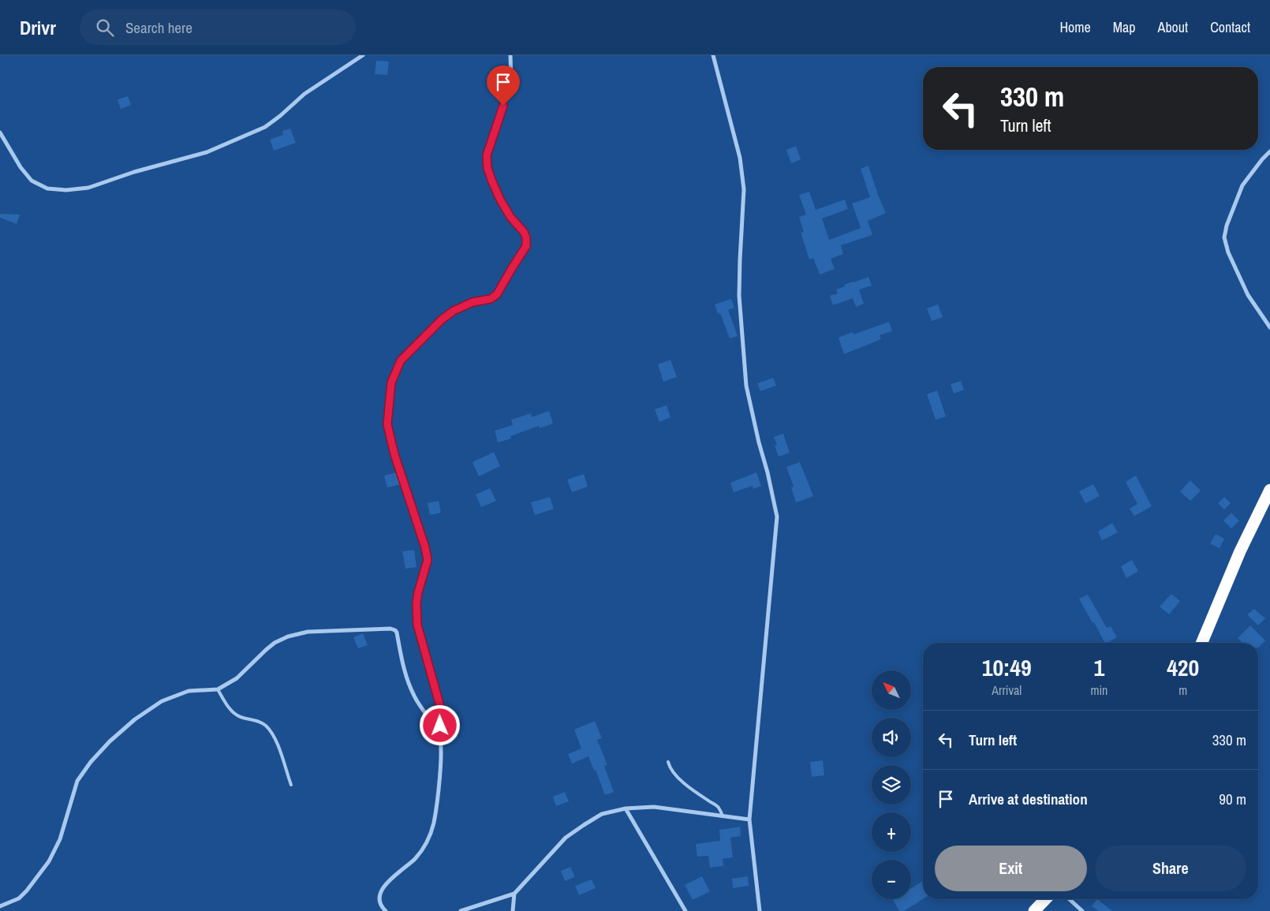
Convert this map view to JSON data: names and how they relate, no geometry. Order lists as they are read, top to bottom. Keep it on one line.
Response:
{"north":"top left","page":{"header":"Drivr","search":"Search here","nav":["Home","Map","About","Contact"],"turn":["330 m","Turn left"],"eta":["10:49","Arrival","1","min","420","m"],"map_buttons":["+","−"],"list":[{"name":"Turn left","value":"330 m"},{"name":"Arrive at destination","value":"90 m"}],"buttons":["Exit","Share"]}}
